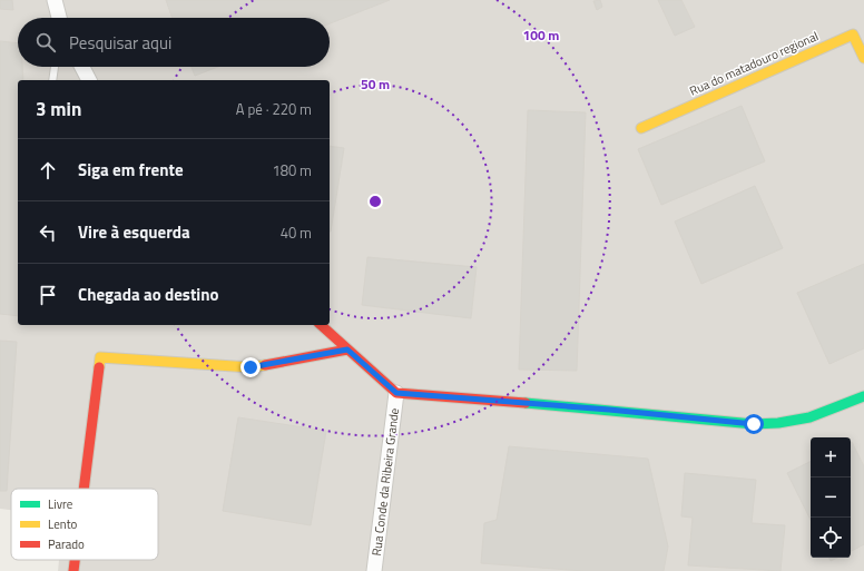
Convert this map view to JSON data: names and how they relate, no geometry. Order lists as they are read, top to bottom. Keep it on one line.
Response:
{"streets":{"street":["Rua do matadouro regional","Rua Conde da Ribeira Grande"]},"legend":["Livre","Lento","Parado"],"page":{"search":"Pesquisar aqui","heading":["3 min","A pé · 220 m"],"list":[["Siga em frente","180 m"],["Vire à esquerda","40 m"],"Chegada ao destino"],"map_buttons":["+","−"]},"rings":["100 m","50 m"]}
